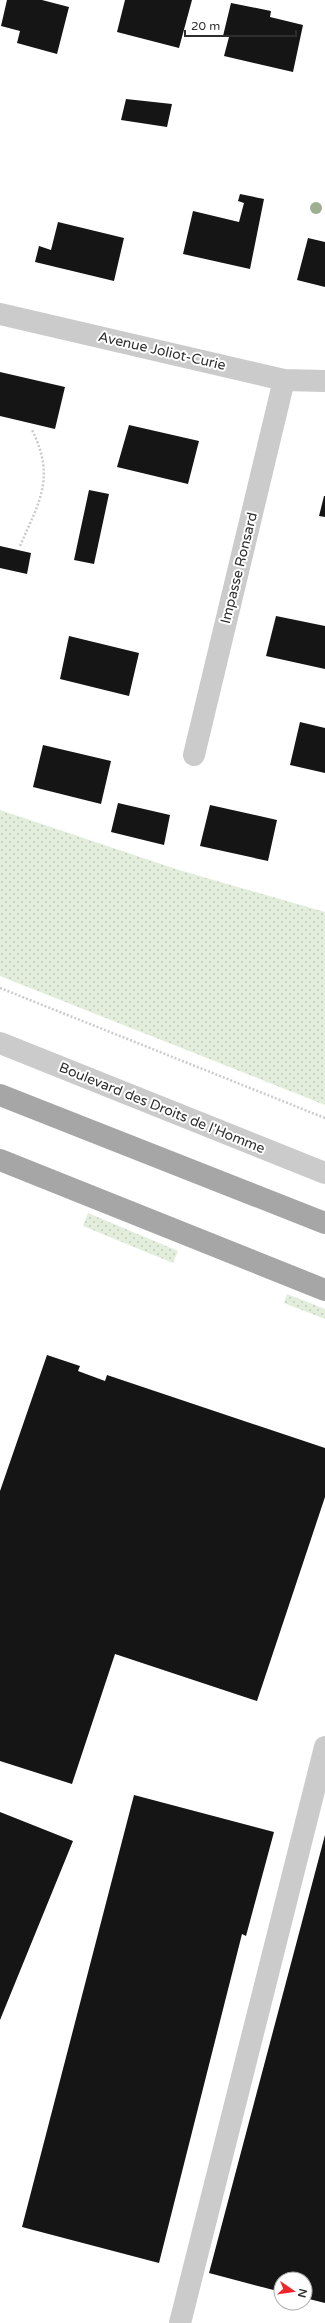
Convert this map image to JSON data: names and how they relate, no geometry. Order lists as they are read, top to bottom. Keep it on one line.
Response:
{"streets":{"street":["Avenue Joliot-Curie","Impasse Ronsard","Boulevard des Droits de l'Homme"]},"crossings":[["Avenue Joliot-Curie","Impasse Ronsard"]],"scale_bar":"20 m","north":"right"}
